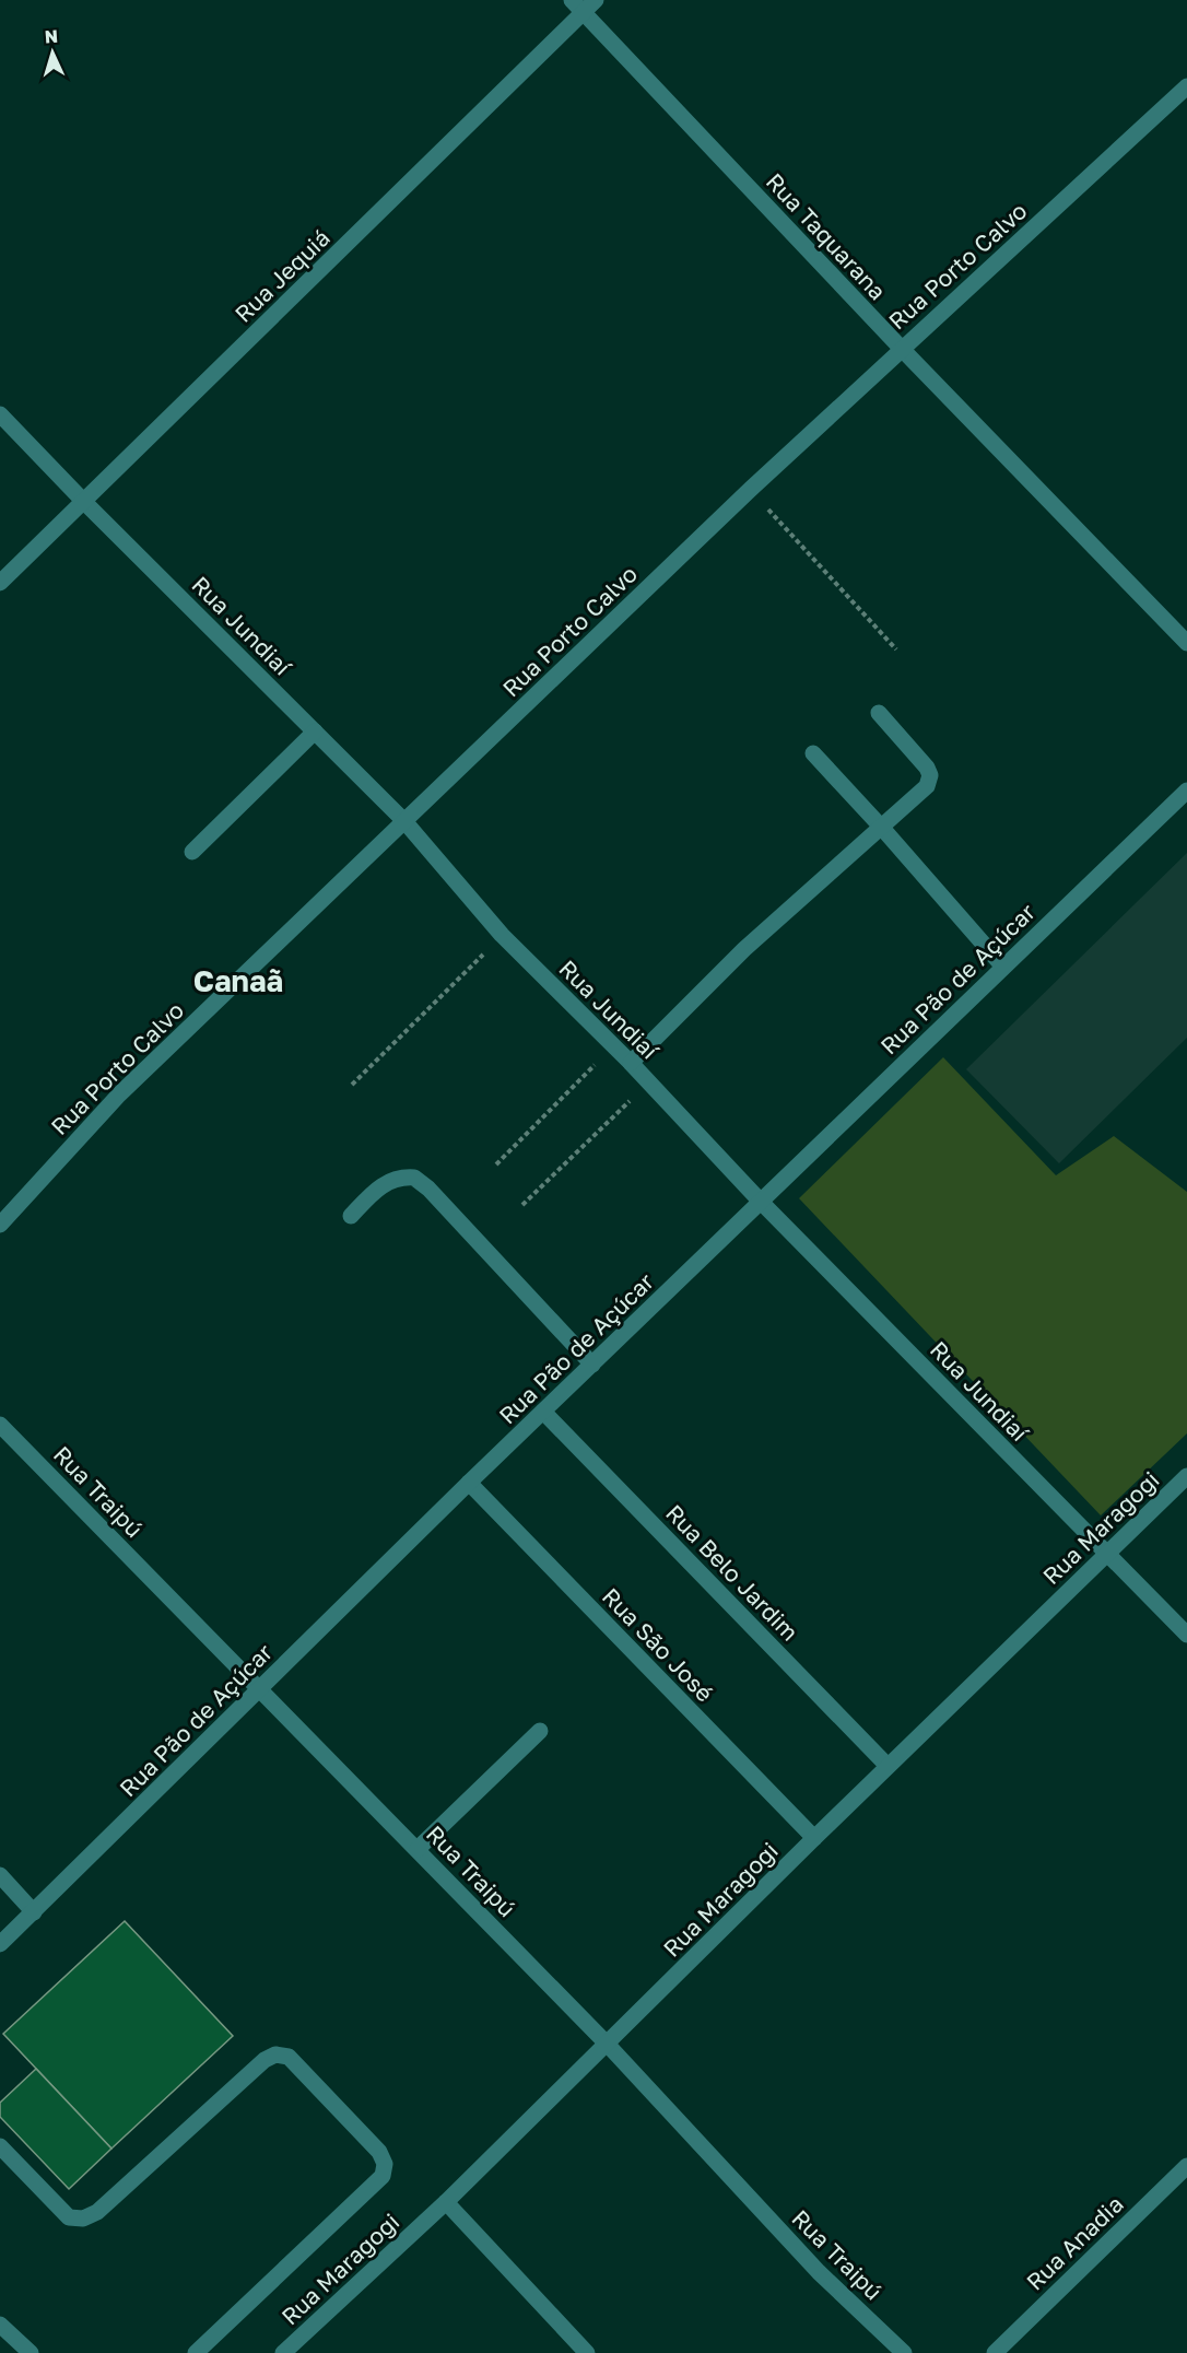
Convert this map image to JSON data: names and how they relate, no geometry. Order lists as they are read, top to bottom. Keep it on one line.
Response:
{"streets":{"street":["Rua Taquarana","Rua Porto Calvo","Rua Jequiá","Rua Jundiaí","Rua Pão de Açúcar","Rua Traipú","Rua Maragogi","Rua Belo Jardim","Rua São José","Rua Anadia"]},"crossings":[["Rua Taquarana","Rua Porto Calvo"],["Rua Taquarana","Rua Jequiá"],["Rua Porto Calvo","Rua Jundiaí"],["Rua Jequiá","Rua Jundiaí"],["Rua Jundiaí","Rua Pão de Açúcar"],["Rua Jundiaí","Rua Maragogi"],["Rua Pão de Açúcar","Rua Traipú"],["Rua Pão de Açúcar","Rua Belo Jardim"],["Rua Pão de Açúcar","Rua São José"],["Rua Traipú","Rua Maragogi"],["Rua Maragogi","Rua Belo Jardim"],["Rua Maragogi","Rua São José"]],"districts":["Canaã"],"north":"top"}
